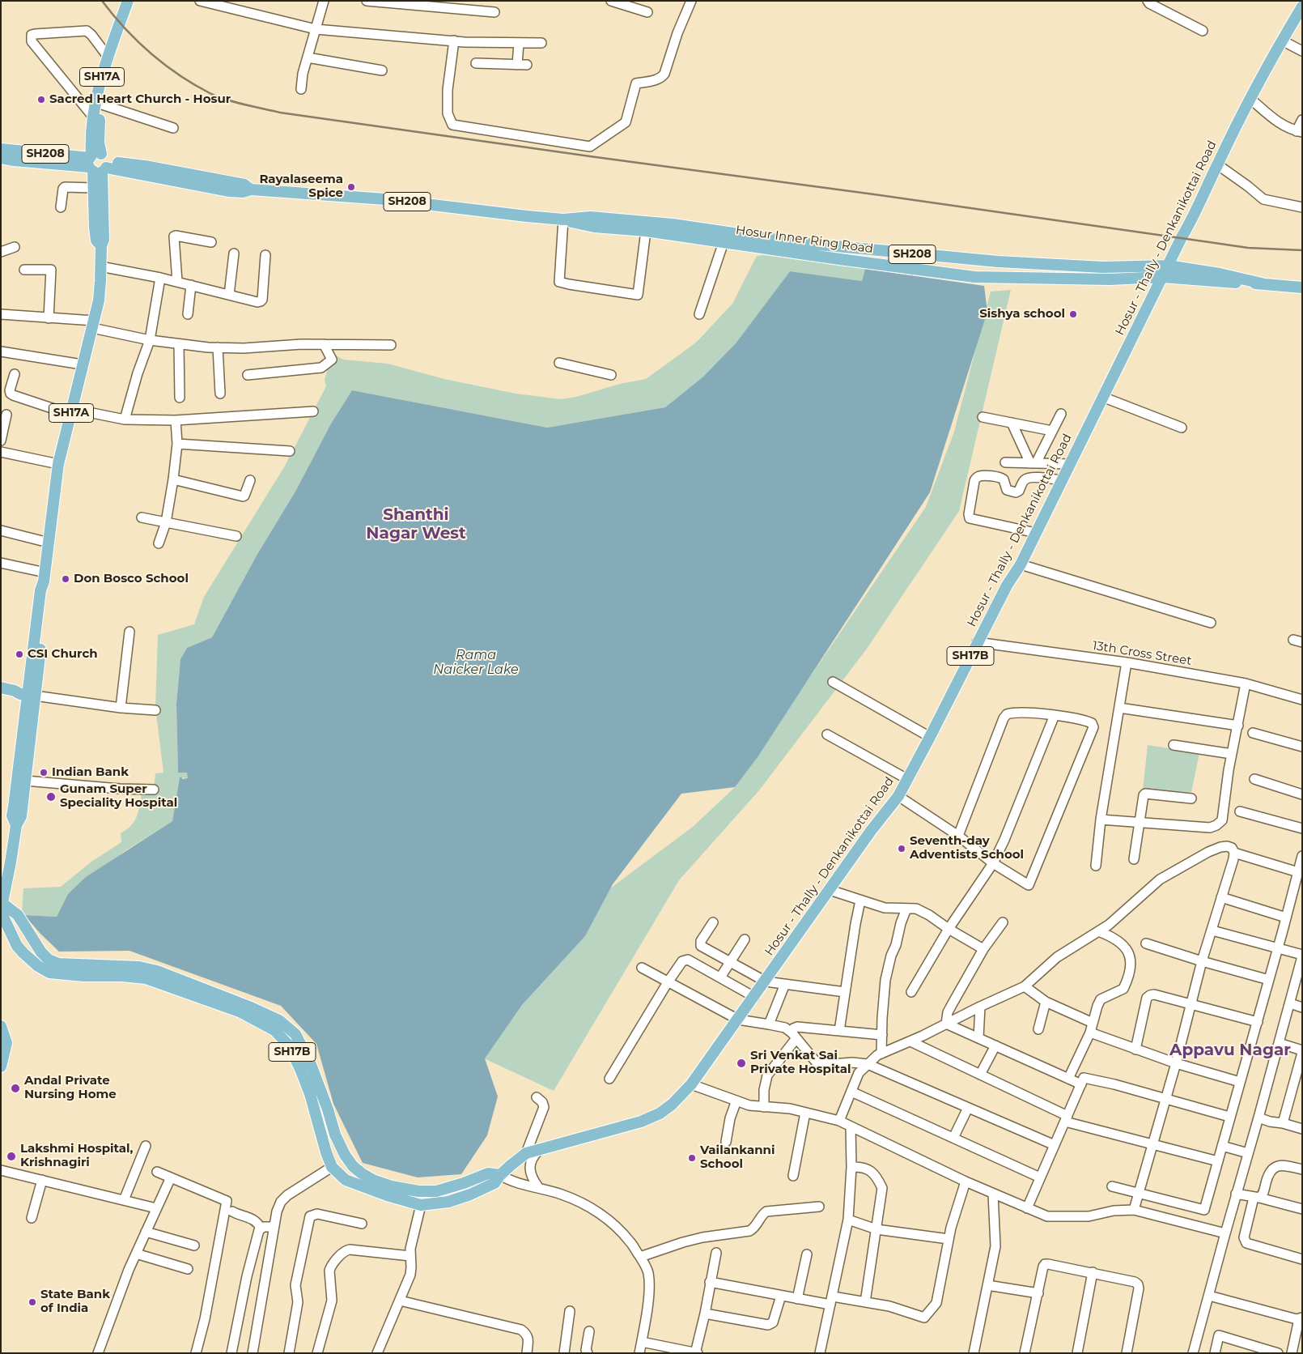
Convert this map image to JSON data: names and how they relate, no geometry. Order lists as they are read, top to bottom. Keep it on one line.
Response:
{"streets":{"main road":["SH17A","SH208","Hosur - Thally - Denkanikottai Road","Hosur Inner Ring Road","SH17B"],"street":["13th Cross Street"]},"crossings":[["SH17A","Hosur Inner Ring Road"],["SH17A","SH17B"],["Hosur - Thally - Denkanikottai Road","Hosur Inner Ring Road"],["Hosur - Thally - Denkanikottai Road","13th Cross Street"],["Hosur - Thally - Denkanikottai Road","SH17B"]],"districts":["Shanthi Nagar West","Appavu Nagar"],"water":["Rama Naicker Lake"],"places":["Sacred Heart Church - Hosur","Rayalaseema Spice","Sishya school","Don Bosco School","CSI Church","Indian Bank","Gunam Super Speciality Hospital","Seventh-day Adventists School","Sri Venkat Sai Private Hospital","Andal Private Nursing Home","Lakshmi Hospital, Krishnagiri","Vailankanni School","State Bank of India"]}
